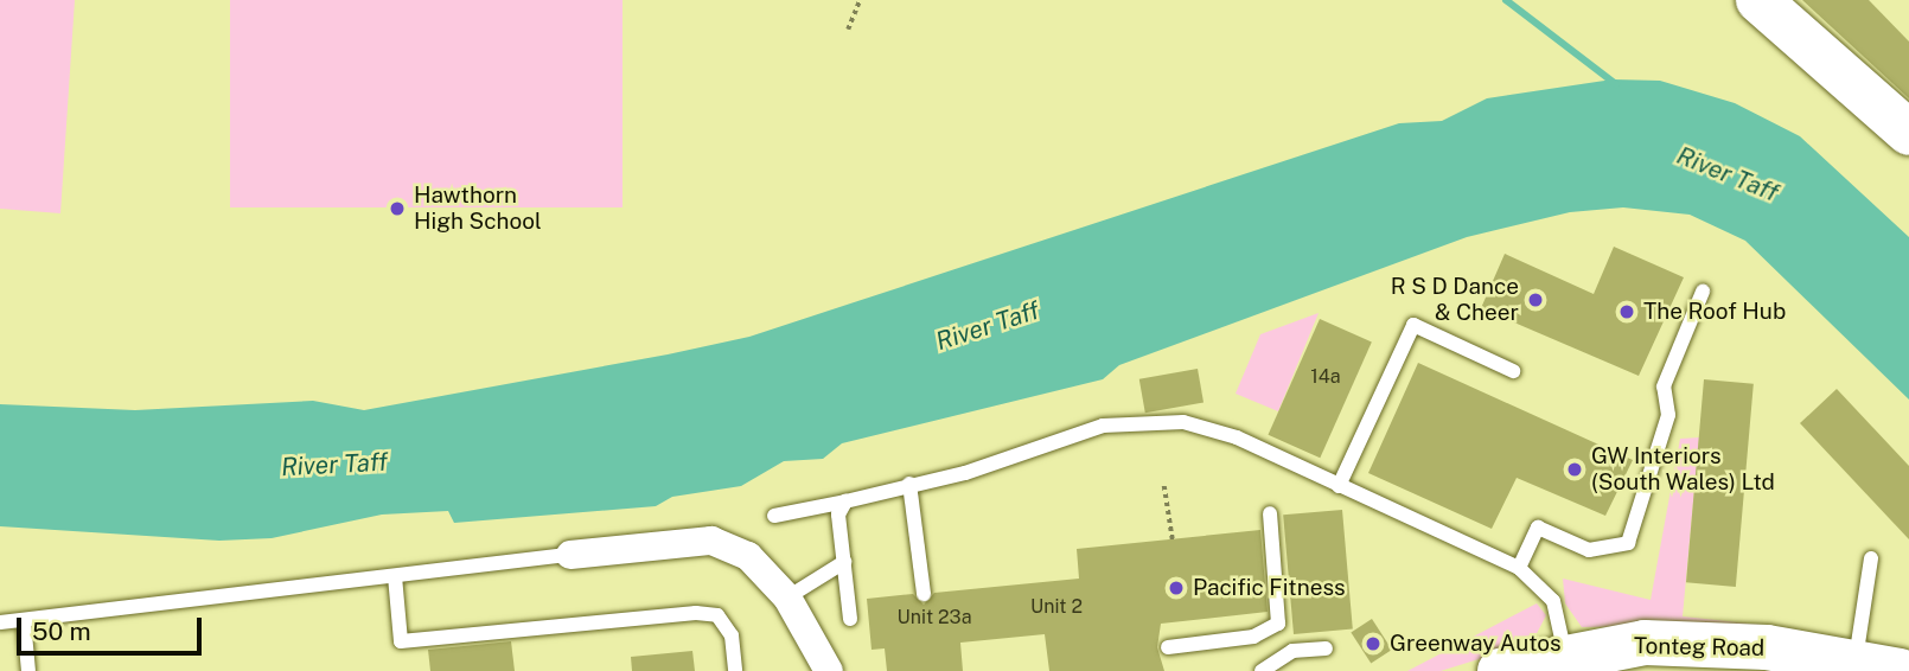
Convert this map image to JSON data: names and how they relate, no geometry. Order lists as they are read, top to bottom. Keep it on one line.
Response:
{"streets":{"main road":["Tonteg Road"]},"water":["River Taff"],"places":["Hawthorn High School","R S D Dance & Cheer","The Roof Hub","GW Interiors (South Wales) Ltd","Pacific Fitness","Greenway Autos"],"house_numbers":["14a","Unit 2","Unit 23a"],"scale_bar":"50 m"}
